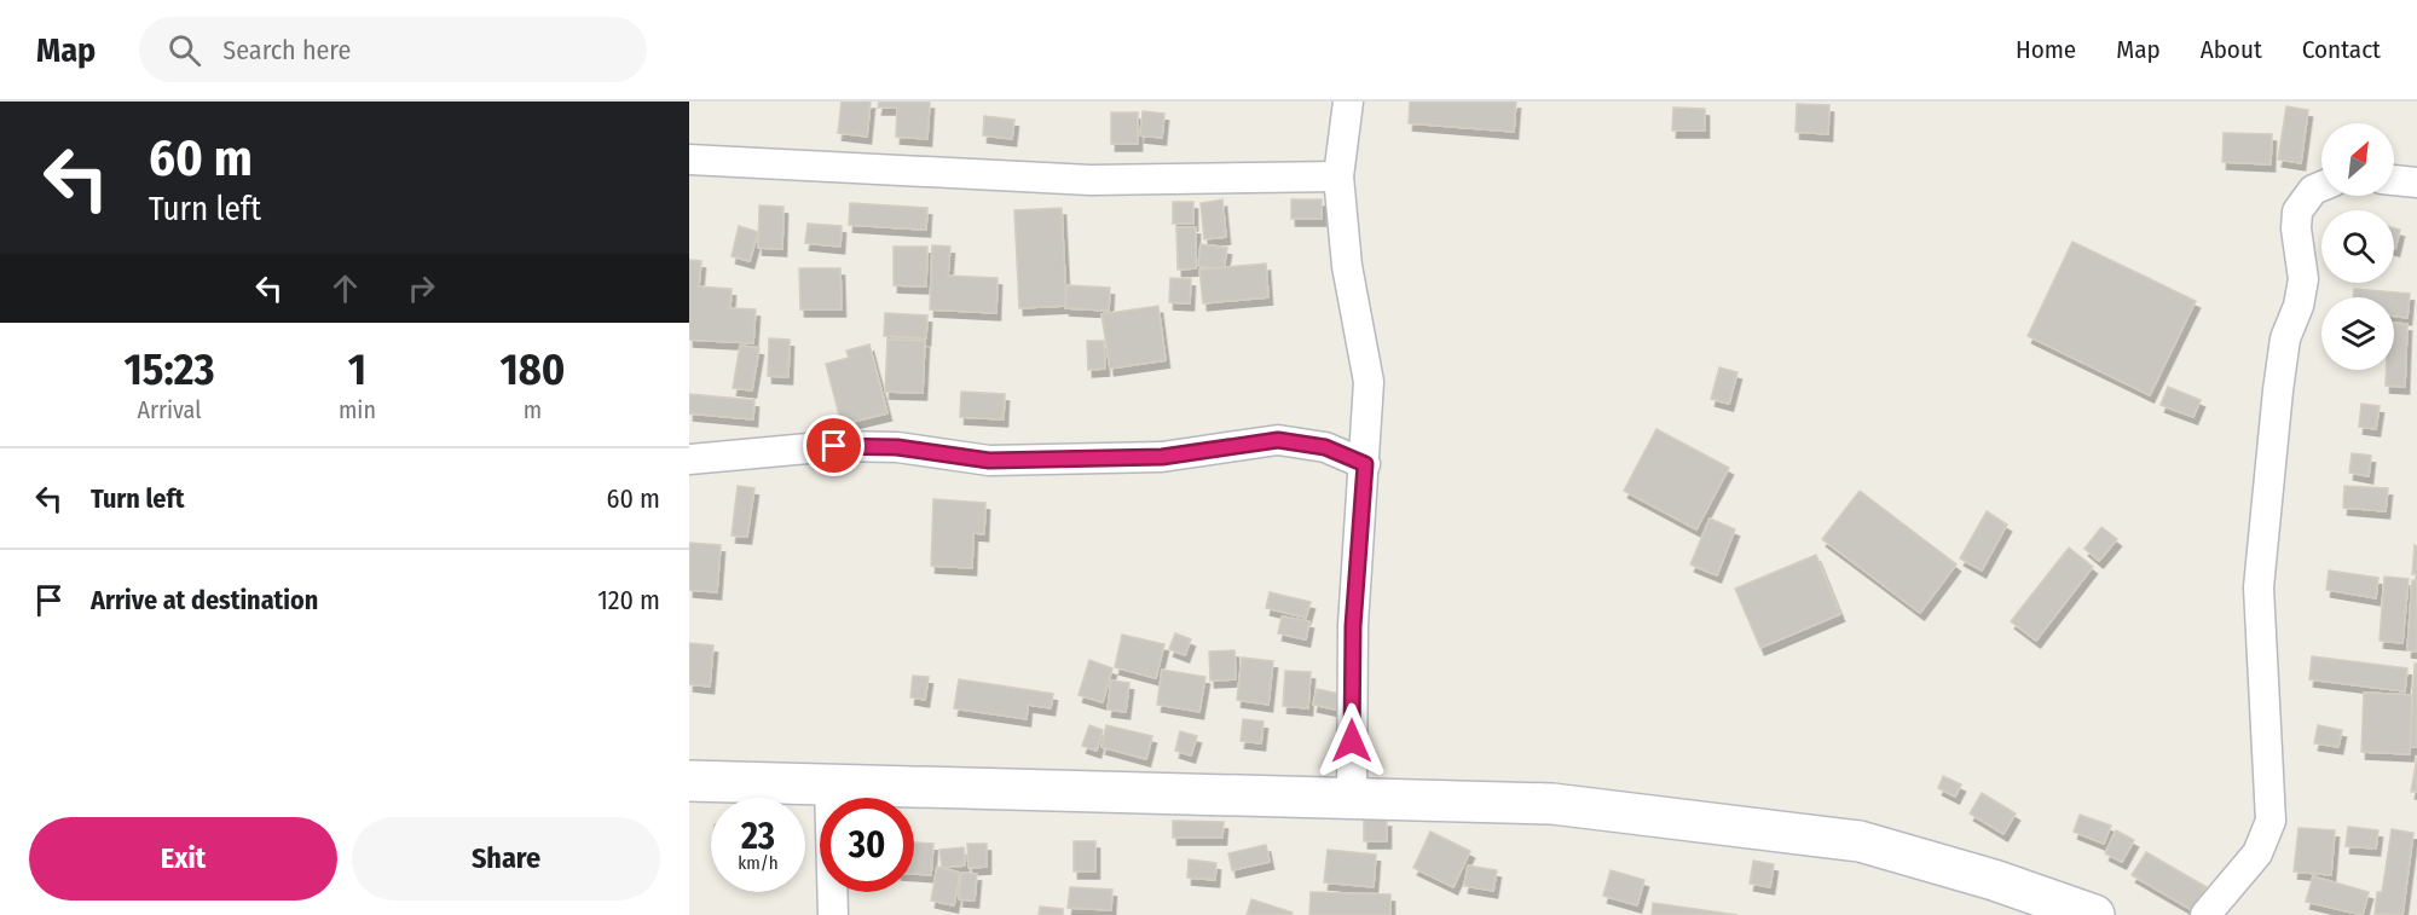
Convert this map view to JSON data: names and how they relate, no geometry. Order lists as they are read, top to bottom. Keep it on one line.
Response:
{"north":"top right","page":{"header":"Map","search":"Search here","nav":["Home","Map","About","Contact"],"turn":["60 m","Turn left"],"eta":["15:23","Arrival","1","min","180","m"],"list":[{"name":"Turn left","value":"60 m"},{"name":"Arrive at destination","value":"120 m"}],"speed":"23 km/h","limit":"30","buttons":["Exit","Share"]}}
